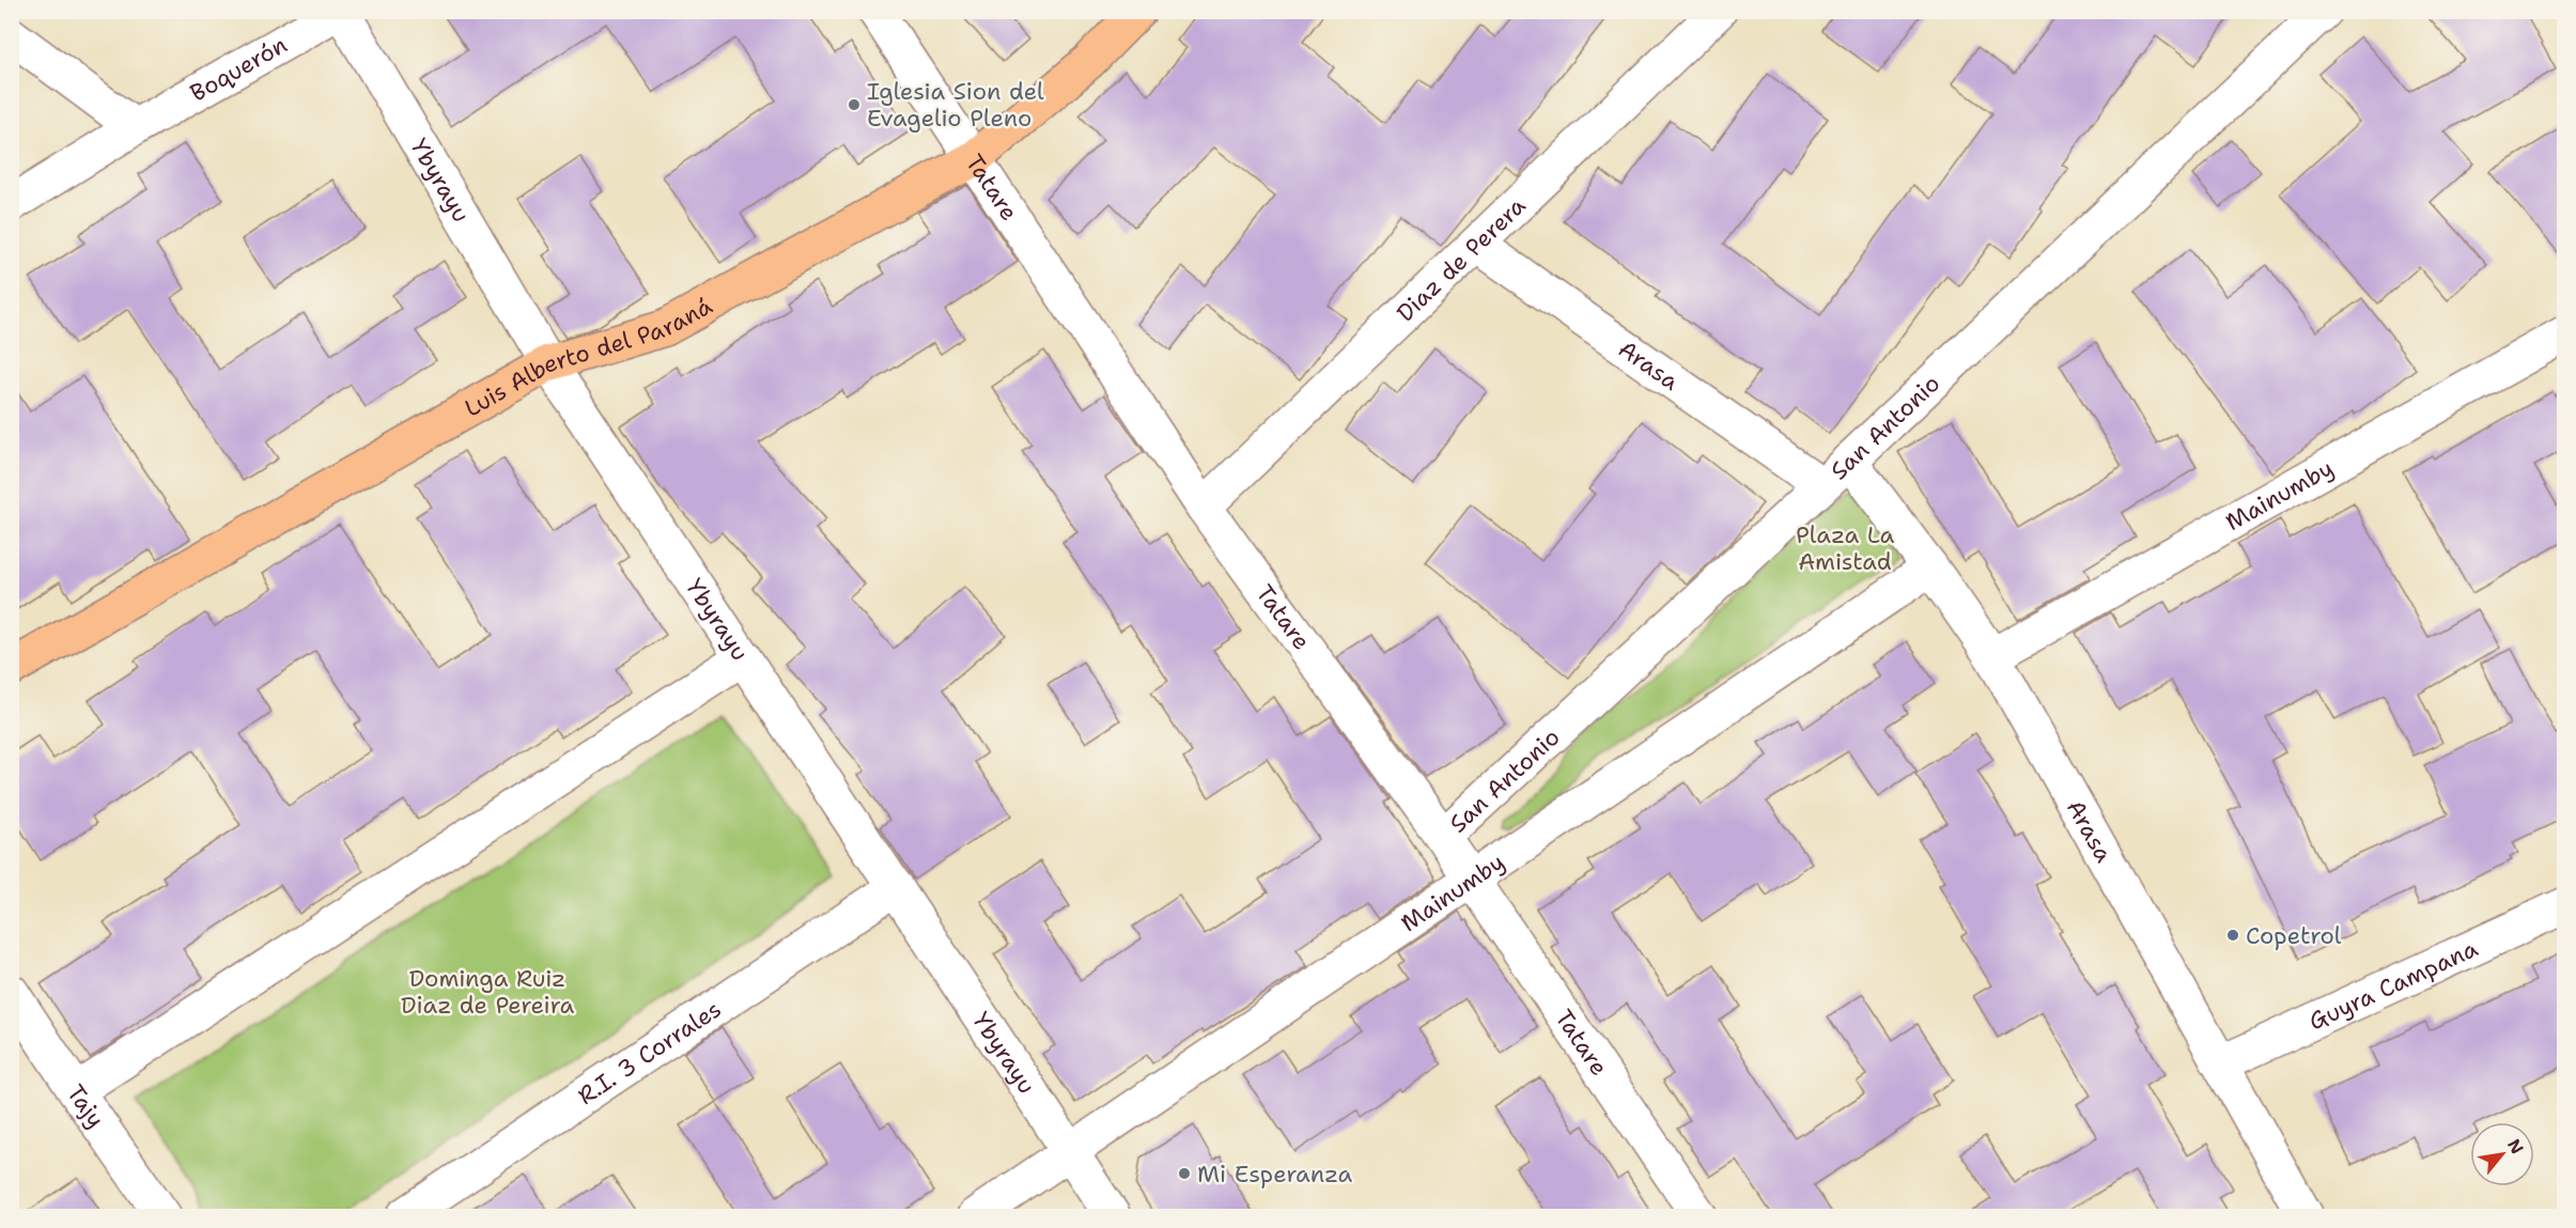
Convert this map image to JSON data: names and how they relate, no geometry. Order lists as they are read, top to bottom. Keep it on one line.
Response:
{"streets":{"main road":["Luis Alberto del Paraná"],"street":["Boquerón","Ybyrayu","Tatare","Diaz de Perera","Arasa","San Antonio","Mainumby","Guyra Campana","R.I. 3 Corrales","Tajy"]},"crossings":[["Boquerón","Ybyrayu"],["Ybyrayu","Luis Alberto del Paraná"],["Ybyrayu","Mainumby"],["Ybyrayu","R.I. 3 Corrales"],["Tatare","Diaz de Perera"],["Tatare","Luis Alberto del Paraná"],["Tatare","San Antonio"],["Tatare","Mainumby"],["Diaz de Perera","Arasa"],["Arasa","San Antonio"],["Arasa","Mainumby"],["Arasa","Guyra Campana"]],"parks":["Plaza La Amistad","Dominga Ruiz Diaz de Pereira"],"places":["Iglesia Sion del Evagelio Pleno","Copetrol","Mi Esperanza"],"north":"top right"}
